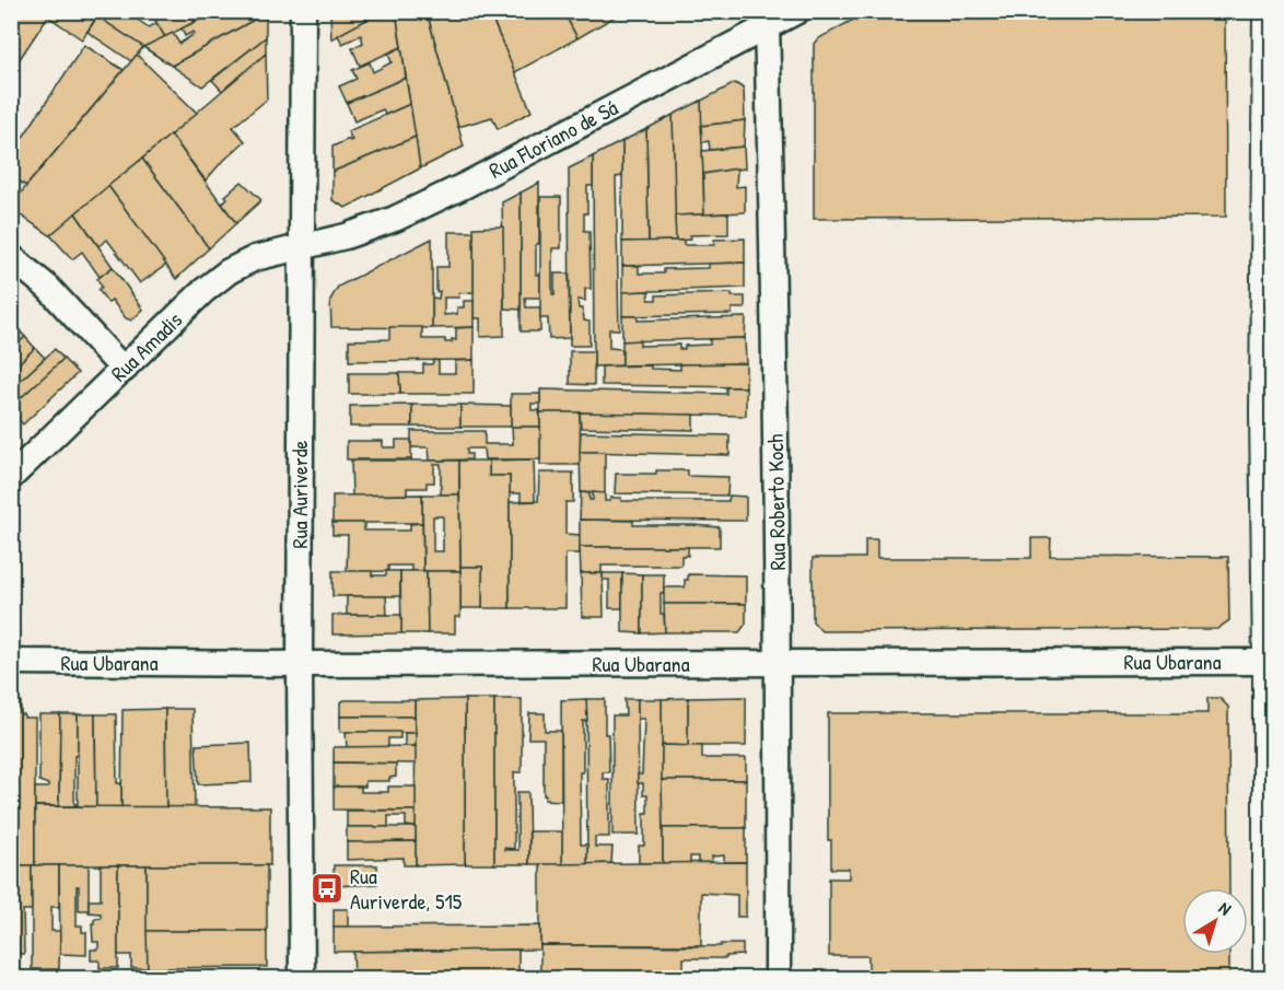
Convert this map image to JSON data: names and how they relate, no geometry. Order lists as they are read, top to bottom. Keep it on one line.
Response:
{"streets":{"street":["Rua Floriano de Sá","Rua Amadis","Rua Auriverde","Rua Roberto Koch","Rua Ubarana"]},"crossings":[["Rua Floriano de Sá","Rua Amadis"],["Rua Floriano de Sá","Rua Auriverde"],["Rua Floriano de Sá","Rua Roberto Koch"],["Rua Amadis","Rua Auriverde"],["Rua Auriverde","Rua Ubarana"],["Rua Roberto Koch","Rua Ubarana"]],"places":{"bus stop":["Rua Auriverde, 515"]},"north":"top right"}
